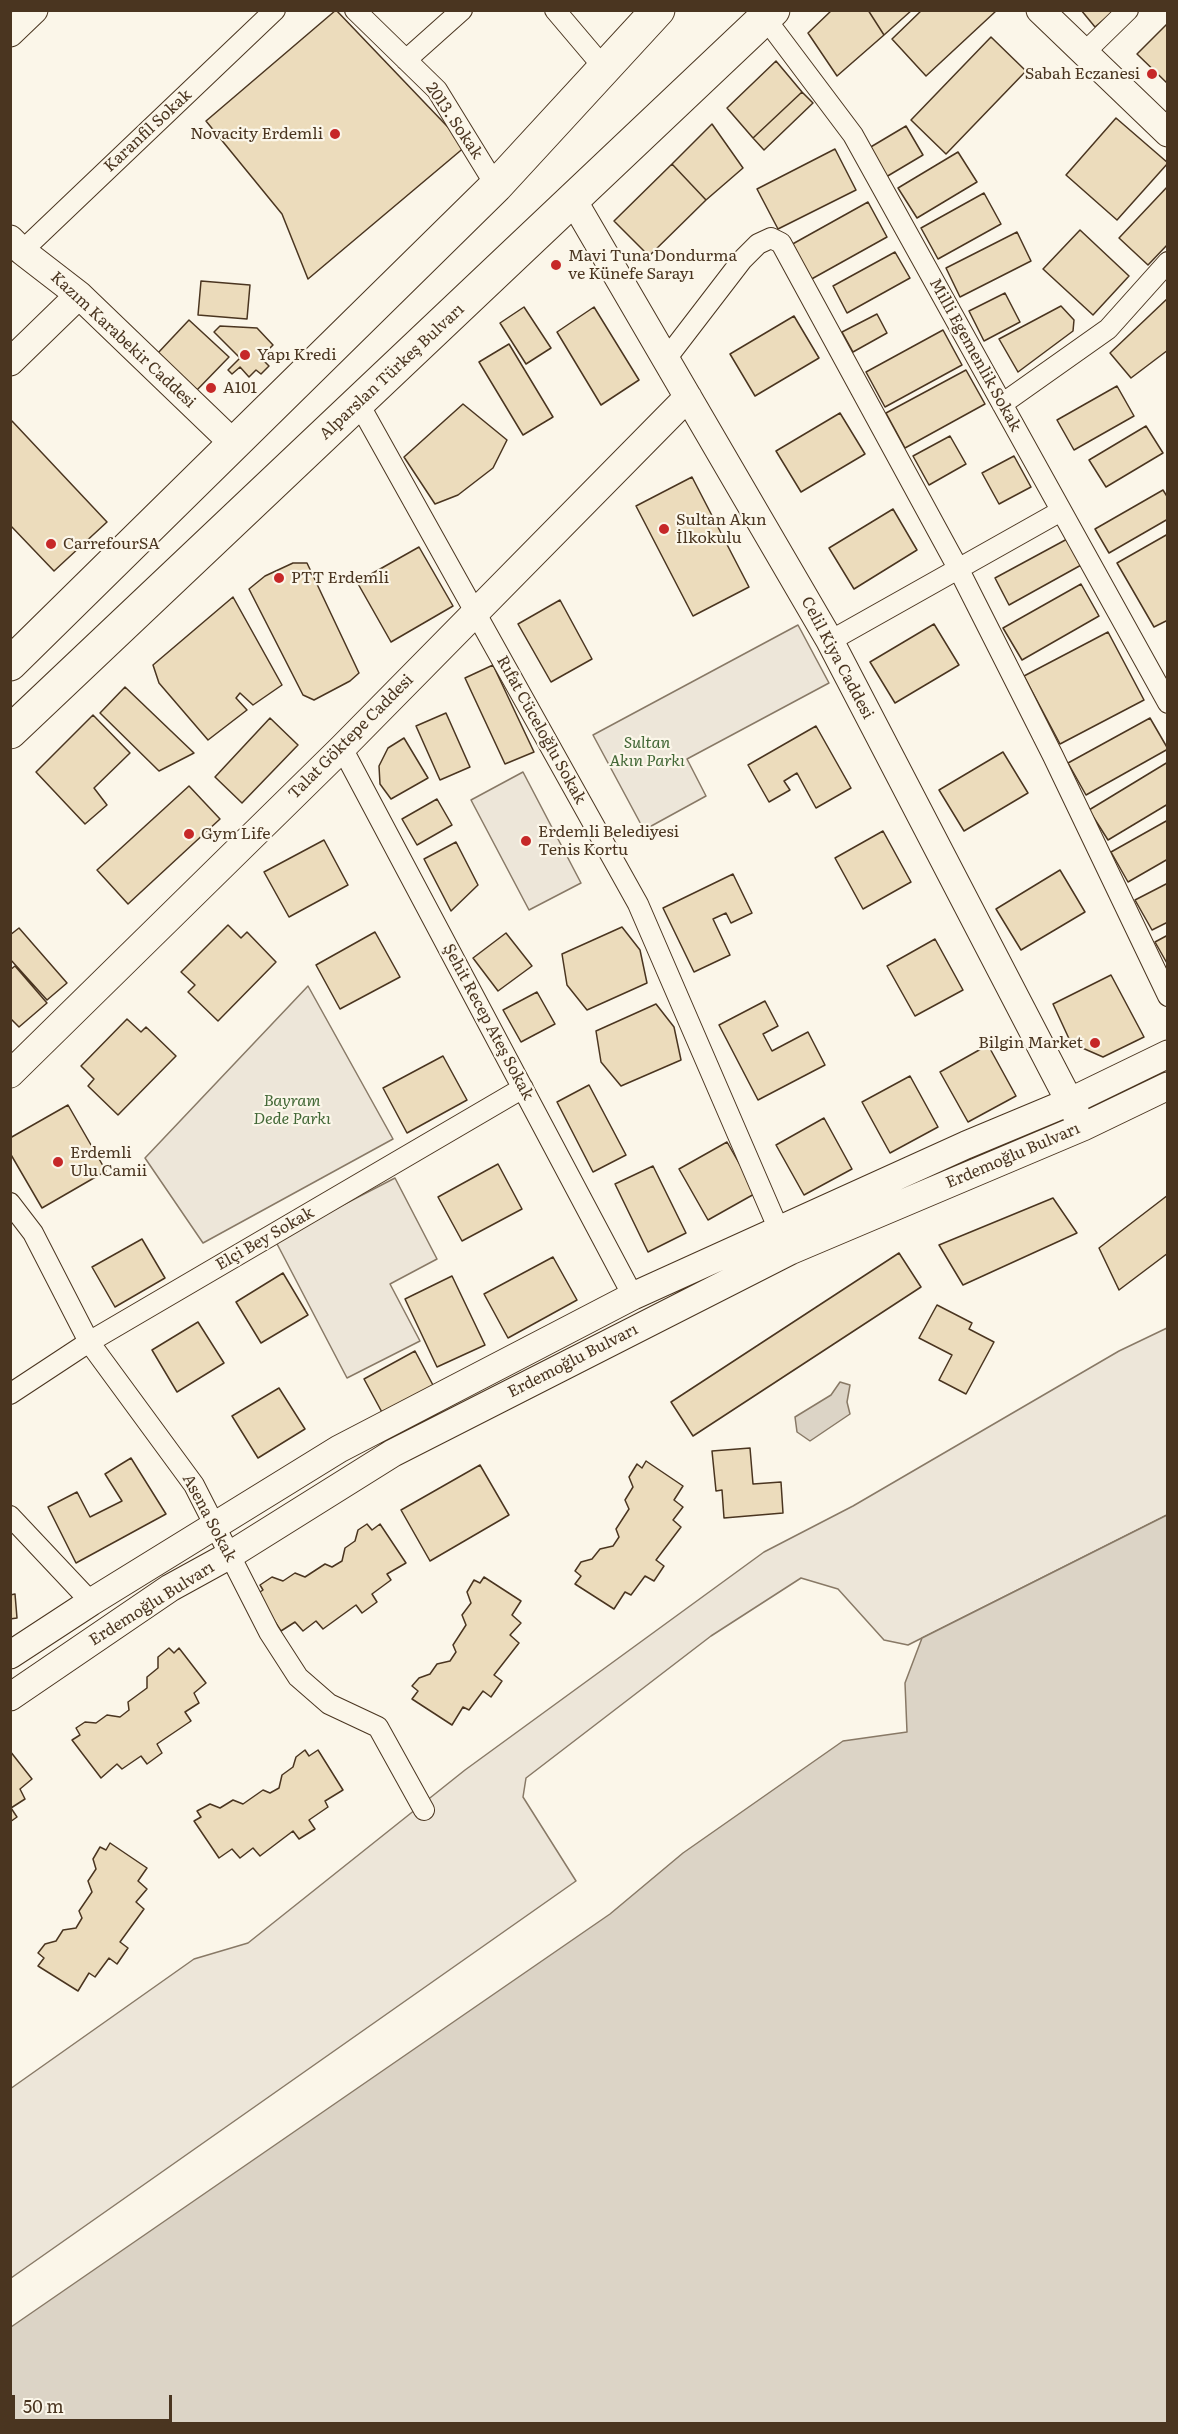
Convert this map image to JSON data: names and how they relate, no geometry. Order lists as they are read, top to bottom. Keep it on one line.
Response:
{"streets":{"highway":["Alparslan Türkeş Bulvarı"],"street":["2013. Sokak","Karanfil Sokak","Kazım Karabekir Caddesi","Milli Egemenlik Sokak","Celil Kiya Caddesi","Rıfat Cüceloğlu Sokak","Talat Göktepe Caddesi","Şehit Recep Ateş Sokak","Erdemoğlu Bulvarı","Elçi Bey Sokak","Asena Sokak"]},"crossings":[["Karanfil Sokak","Kazım Karabekir Caddesi"],["Milli Egemenlik Sokak","Alparslan Türkeş Bulvarı"],["Alparslan Türkeş Bulvarı","Celil Kiya Caddesi"],["Alparslan Türkeş Bulvarı","Rıfat Cüceloğlu Sokak"],["Celil Kiya Caddesi","Talat Göktepe Caddesi"],["Celil Kiya Caddesi","Erdemoğlu Bulvarı"],["Rıfat Cüceloğlu Sokak","Talat Göktepe Caddesi"],["Rıfat Cüceloğlu Sokak","Erdemoğlu Bulvarı"],["Talat Göktepe Caddesi","Şehit Recep Ateş Sokak"],["Şehit Recep Ateş Sokak","Erdemoğlu Bulvarı"],["Şehit Recep Ateş Sokak","Elçi Bey Sokak"],["Erdemoğlu Bulvarı","Asena Sokak"],["Elçi Bey Sokak","Asena Sokak"]],"parks":["Sultan Akın Parkı","Bayram Dede Parkı"],"places":["Sabah Eczanesi","Novacity Erdemli","Mavi Tuna Dondurma ve Künefe Sarayı","Yapı Kredi","A101","Sultan Akın İlkokulu","CarrefourSA","PTT Erdemli","Gym Life","Erdemli Belediyesi Tenis Kortu","Bilgin Market","Erdemli Ulu Camii"],"scale_bar":"50 m"}
